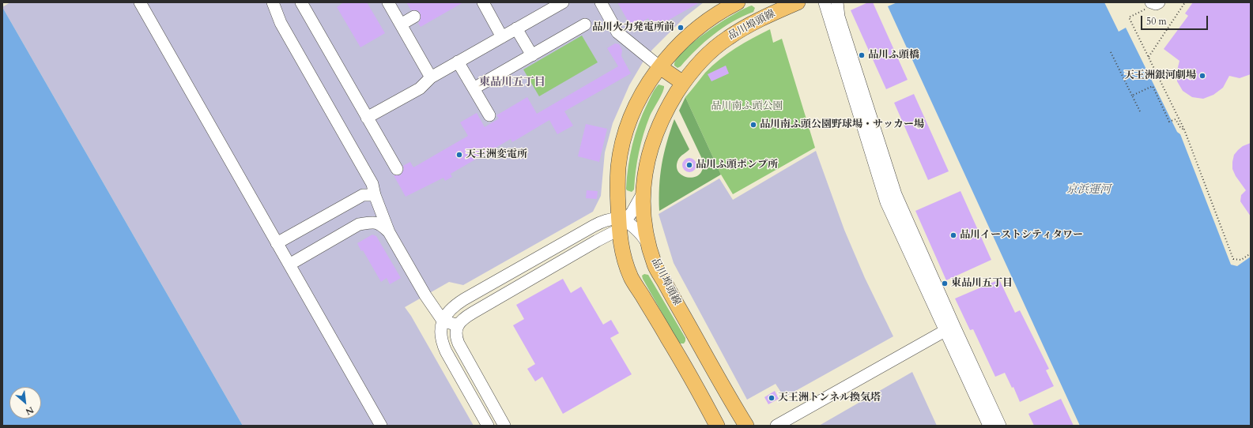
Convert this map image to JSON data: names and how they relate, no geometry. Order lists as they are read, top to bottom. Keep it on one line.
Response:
{"streets":{"main road":["品川埠頭線"]},"districts":["東品川五丁目"],"water":["京浜運河"],"parks":["品川南ふ頭公園"],"places":["品川火力発電所前","品川ふ頭橋","天王洲銀河劇場","品川南ふ頭公園野球場・サッカー場","天王洲変電所","品川ふ頭ポンプ所","品川イーストシティタワー","東品川五丁目","天王洲トンネル換気塔"],"scale_bar":"50 m","north":"bottom right"}
